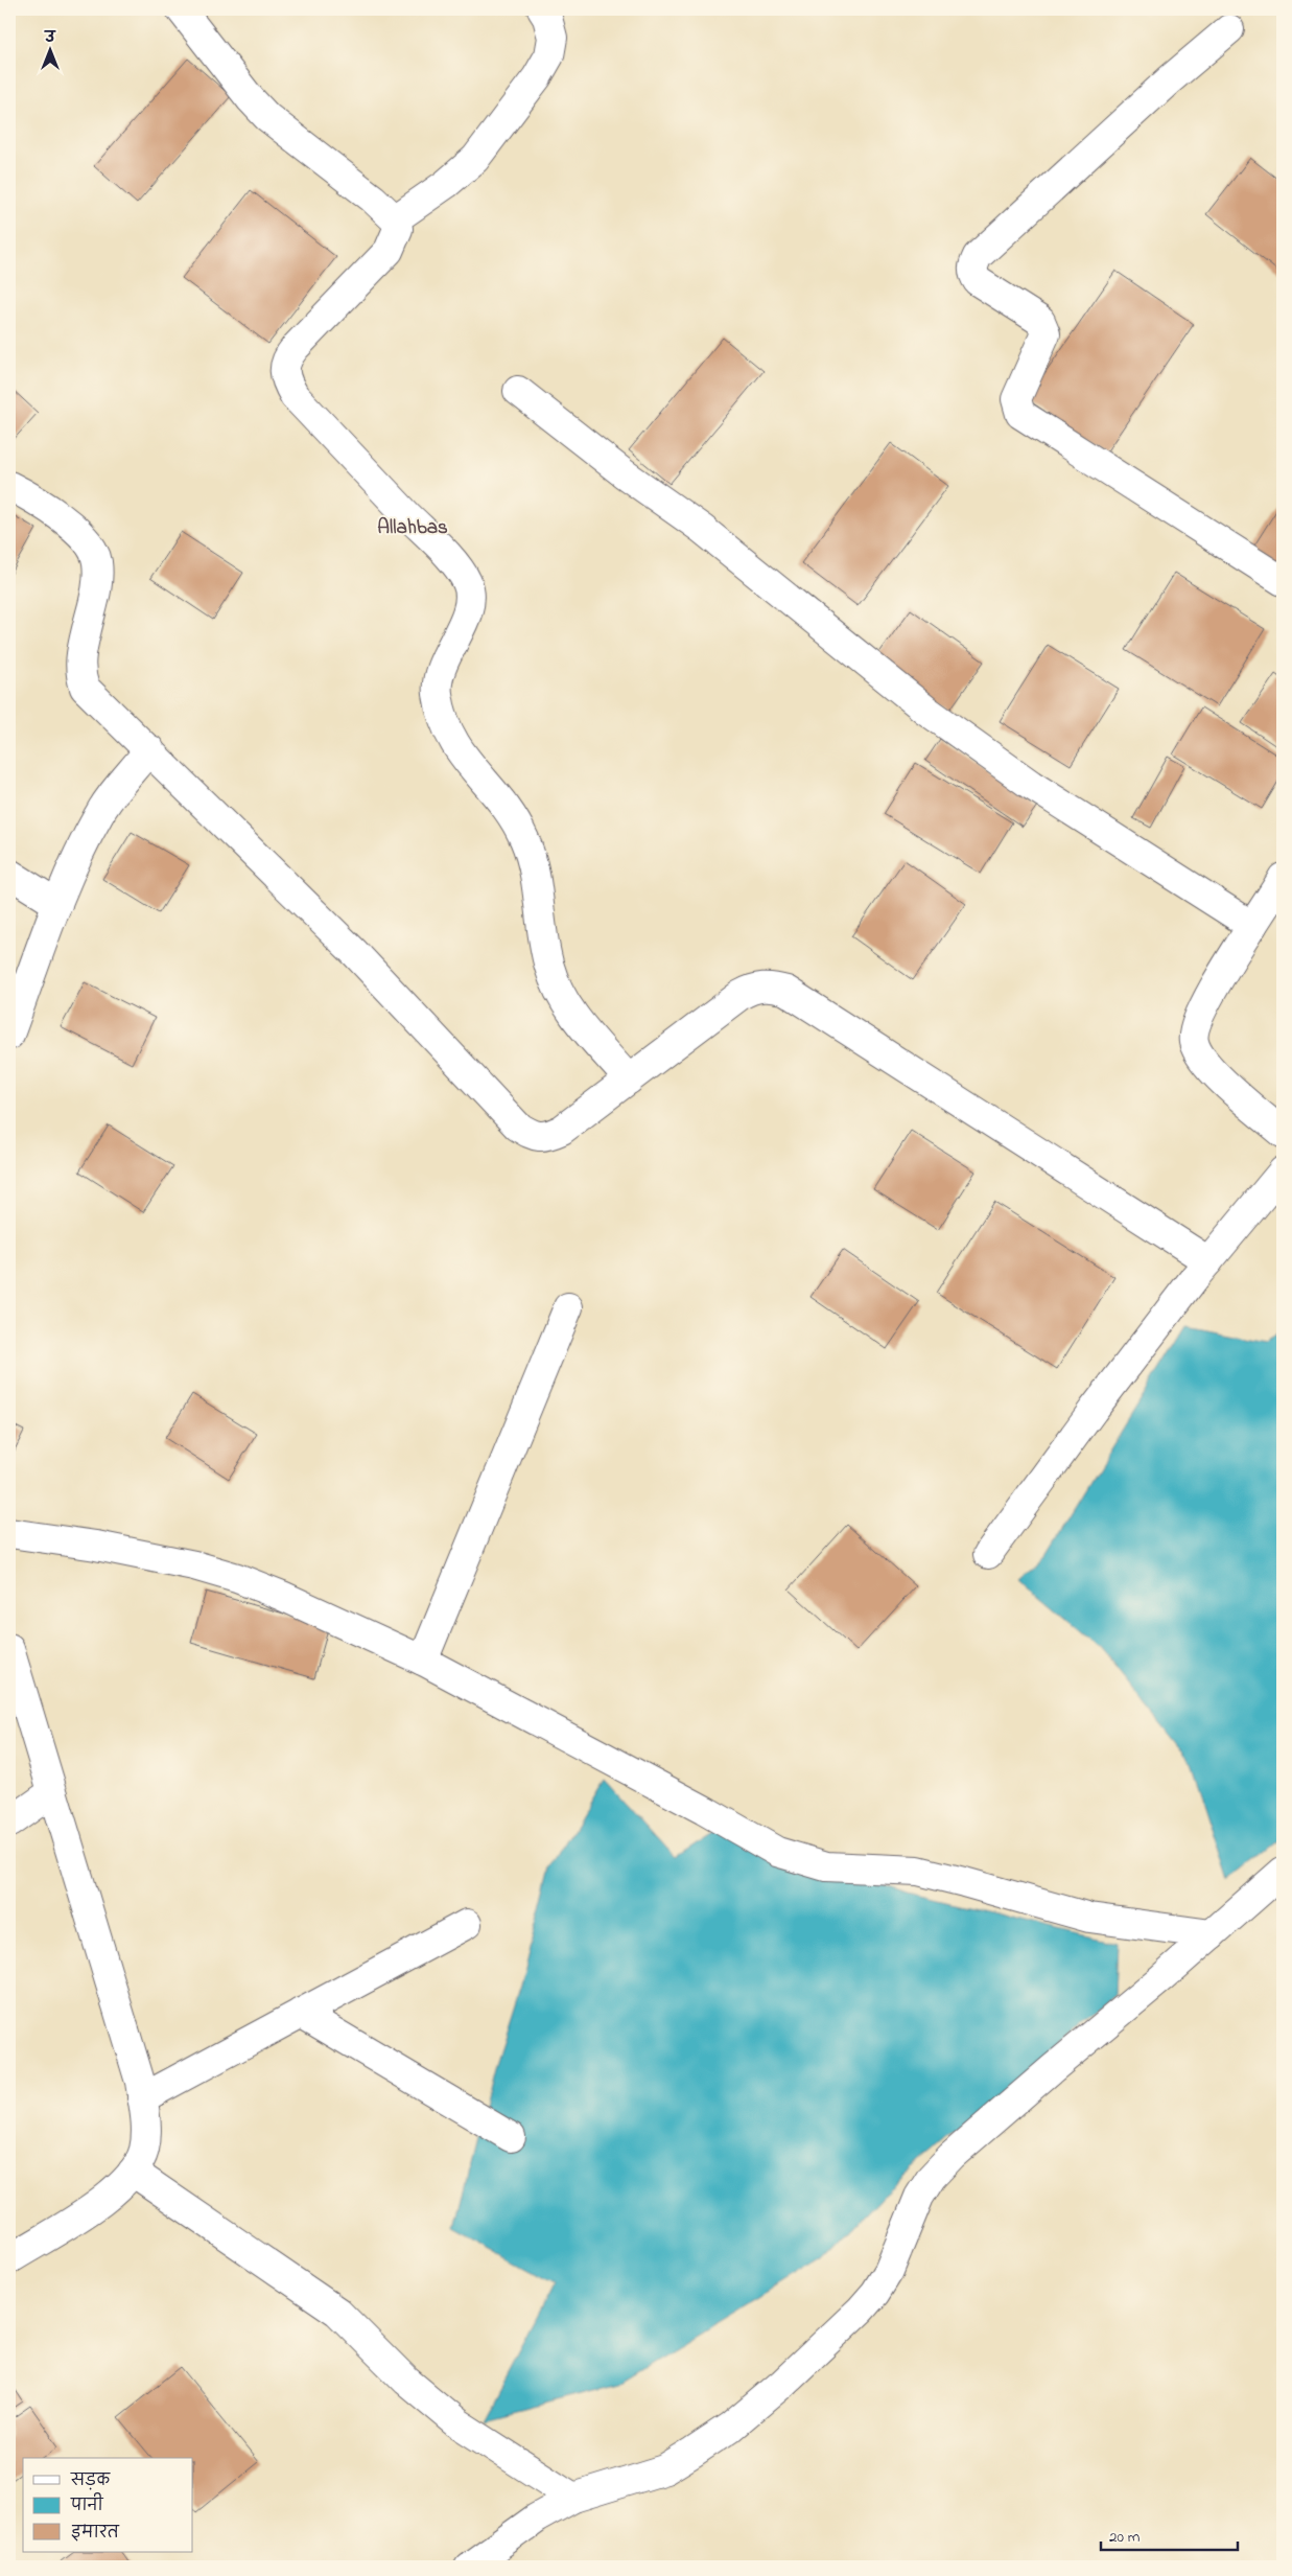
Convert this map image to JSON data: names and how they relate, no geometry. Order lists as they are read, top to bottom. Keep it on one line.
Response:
{"districts":["Allahbas"],"legend":["सड़क","पानी","इमारत"],"scale_bar":"20 m","north":"top"}
